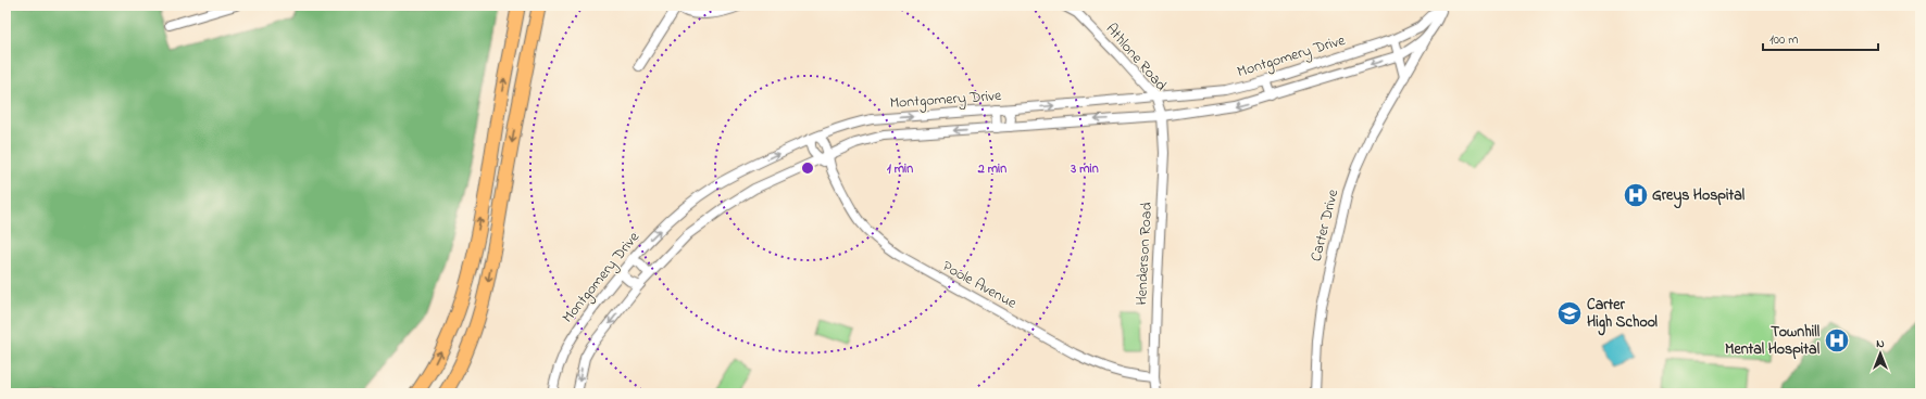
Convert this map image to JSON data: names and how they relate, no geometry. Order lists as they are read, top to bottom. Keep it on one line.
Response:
{"streets":{"street":["Montgomery Drive","Athlone Road","Carter Drive","Henderson Road","Poole Avenue"]},"crossings":[["Montgomery Drive","Athlone Road"],["Montgomery Drive","Carter Drive"],["Montgomery Drive","Henderson Road"],["Montgomery Drive","Poole Avenue"],["Athlone Road","Henderson Road"],["Henderson Road","Poole Avenue"]],"places":{"hospital":["Greys Hospital","Townhill Mental Hospital"],"school or university":["Carter High School"]},"scale_bar":"100 m","north":"top","rings":["1 min","2 min","3 min"]}
